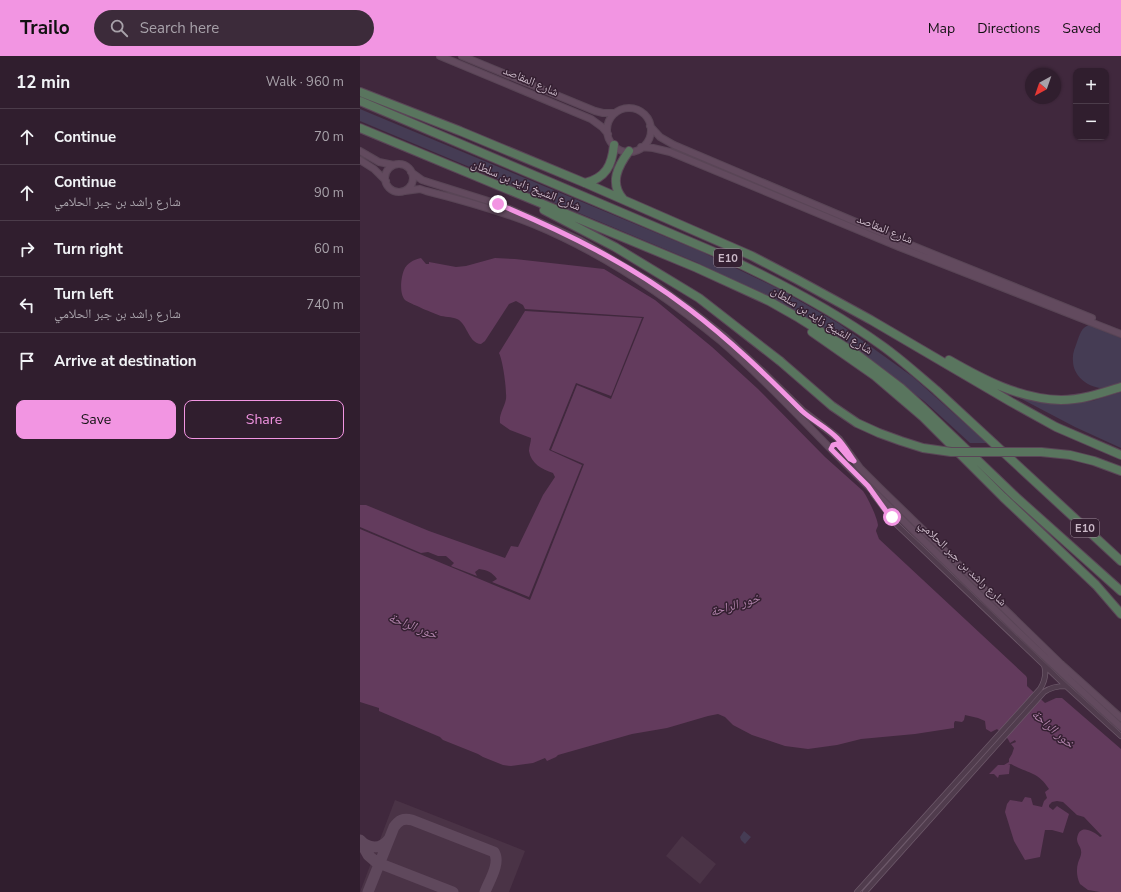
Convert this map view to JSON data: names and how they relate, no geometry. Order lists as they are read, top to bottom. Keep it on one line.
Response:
{"streets":{"highway":["شارع الشيخ زايد بن سلطان","E10"],"main road":["شارع المقاصد","شارع راشد بن جبر الحلامي"]},"water":["خور الراحة"],"north":"bottom left","page":{"header":"Trailo","search":"Search here","nav":["Map","Directions","Saved"],"heading":["12 min","Walk · 960 m"],"map_buttons":["+","−"],"list":[["Continue","70 m"],["Continue","شارع راشد بن جبر الحلامي","90 m"],["Turn right","60 m"],["Turn left","شارع راشد بن جبر الحلامي","740 m"],"Arrive at destination"],"buttons":["Save","Share"]}}
